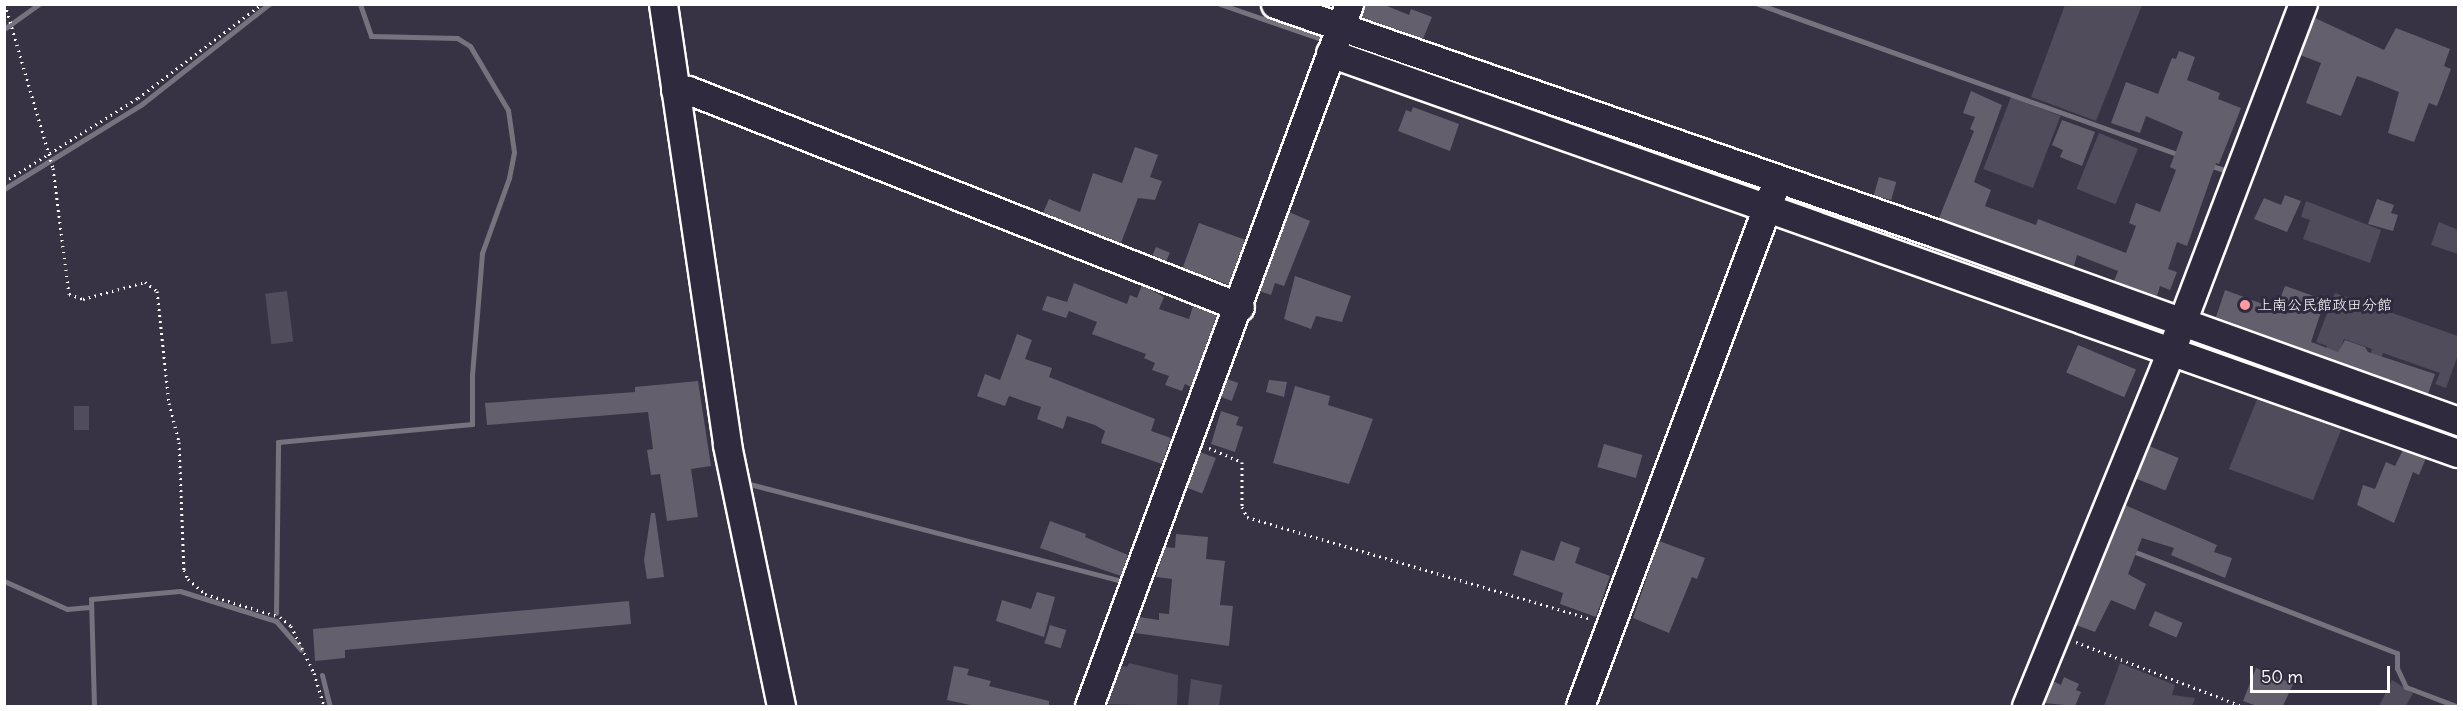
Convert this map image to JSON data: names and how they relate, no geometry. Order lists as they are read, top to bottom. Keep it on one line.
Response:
{"places":["上南公民館政田分館"],"scale_bar":"50 m"}
